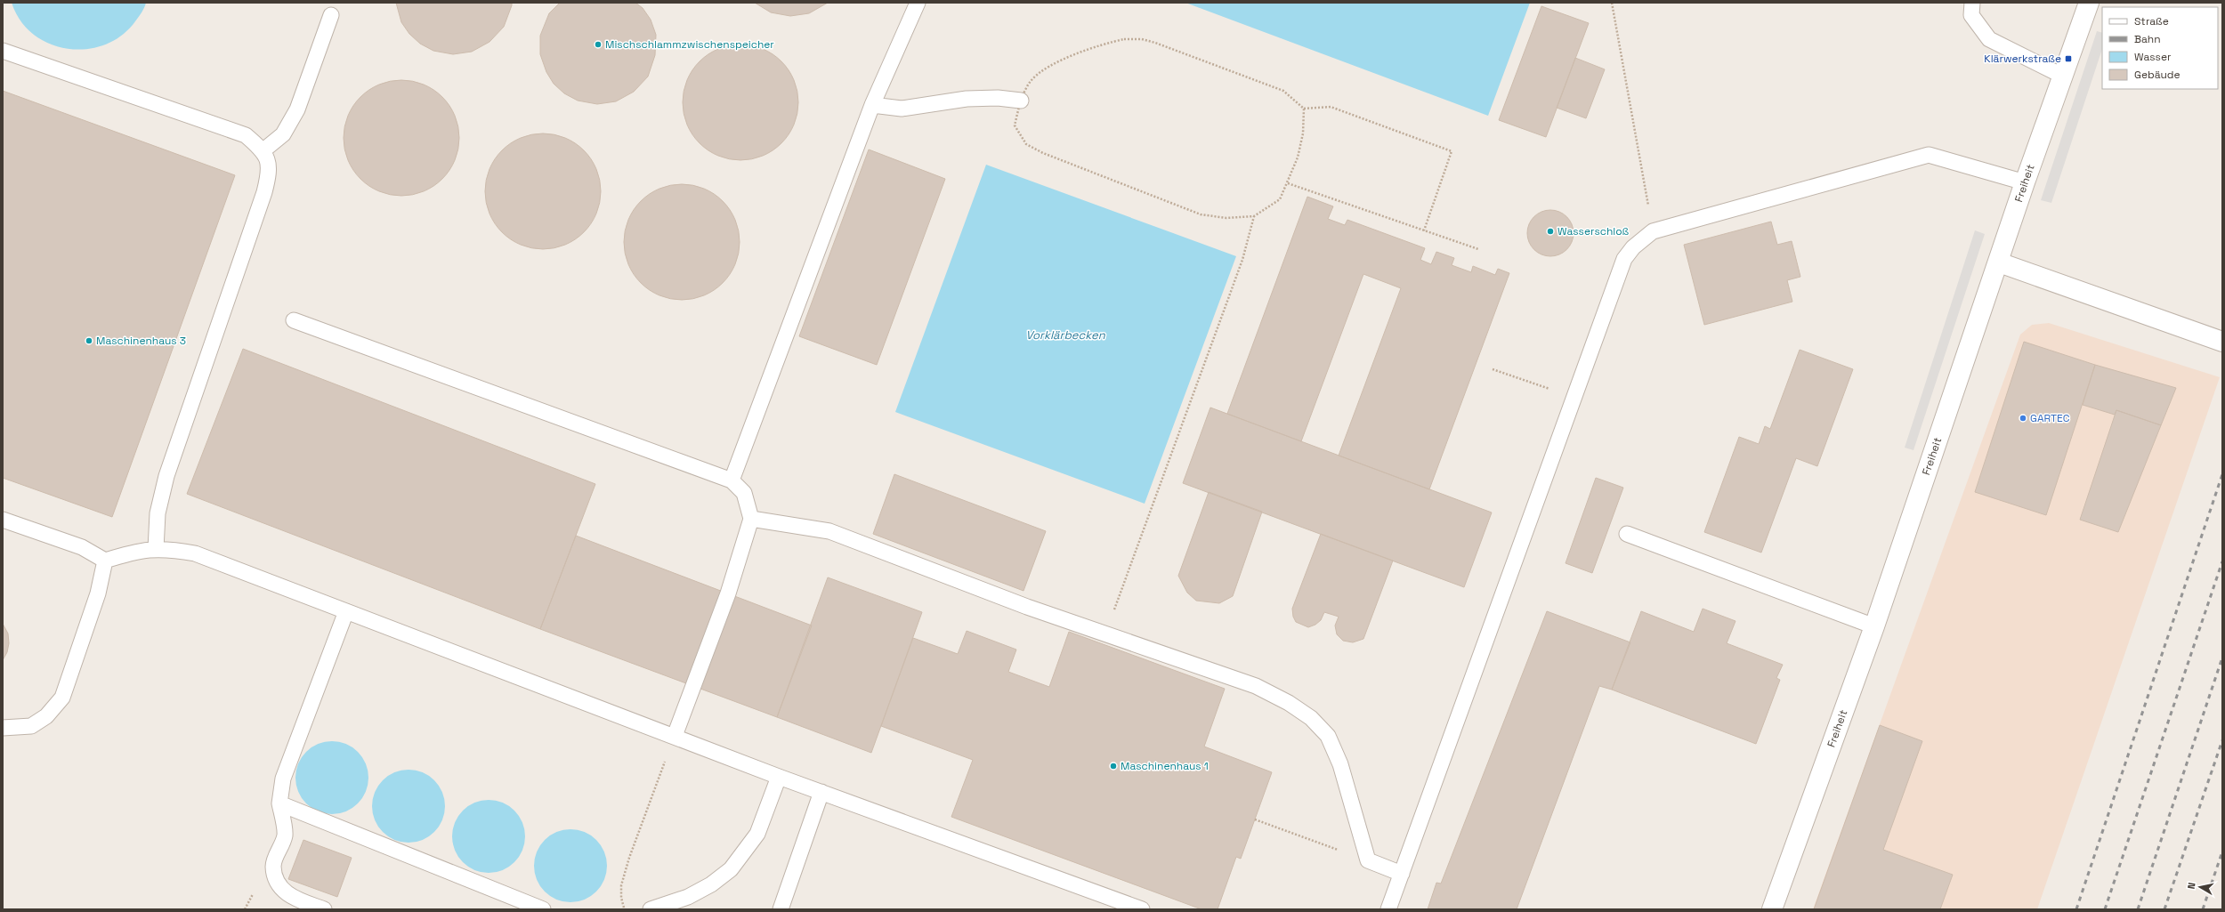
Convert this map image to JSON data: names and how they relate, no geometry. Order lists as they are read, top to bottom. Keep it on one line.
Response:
{"streets":{"street":["Freiheit"]},"water":["Vorklärbecken"],"places":{"other":["Mischschlammzwischenspeicher","Wasserschloß","Maschinenhaus 3","GARTEC","Maschinenhaus 1"],"transit":["Klärwerkstraße"]},"legend":["Straße","Bahn","Wasser","Gebäude"],"north":"left"}
